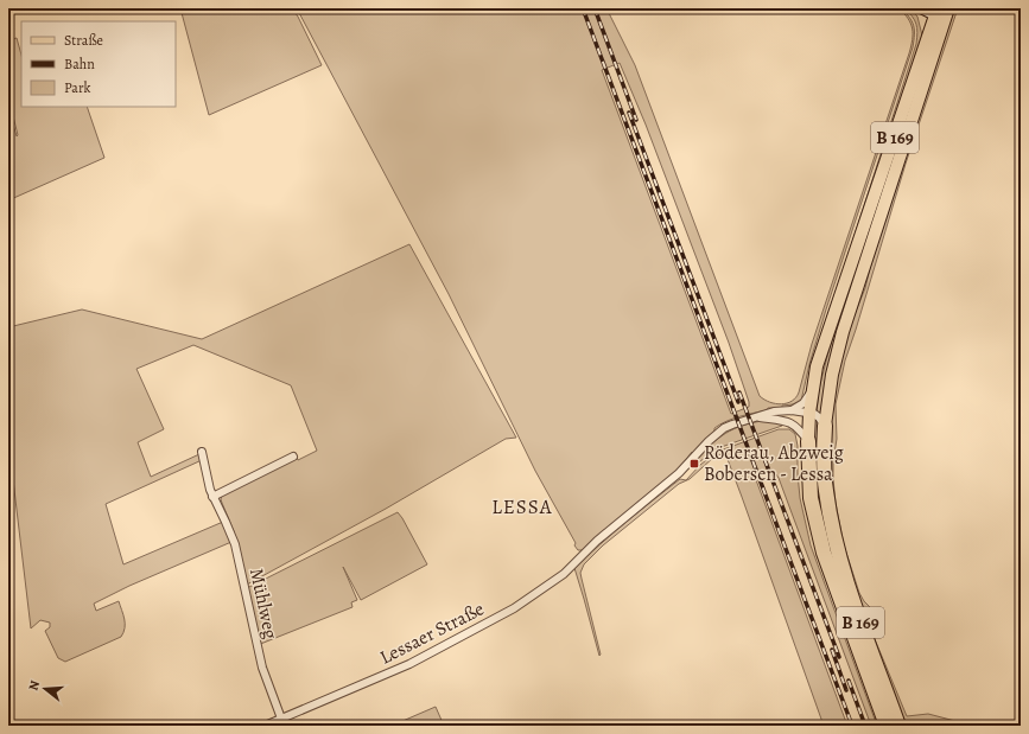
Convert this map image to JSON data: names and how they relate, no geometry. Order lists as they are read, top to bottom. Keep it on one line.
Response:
{"streets":{"highway":["B 169"],"street":["Mühlweg","Lessaer Straße"]},"crossings":[["Mühlweg","Lessaer Straße"]],"districts":["LESSA"],"places":{"transit":["Röderau, Abzweig Bobersen - Lessa"]},"legend":["Straße","Bahn","Park"],"north":"left"}
